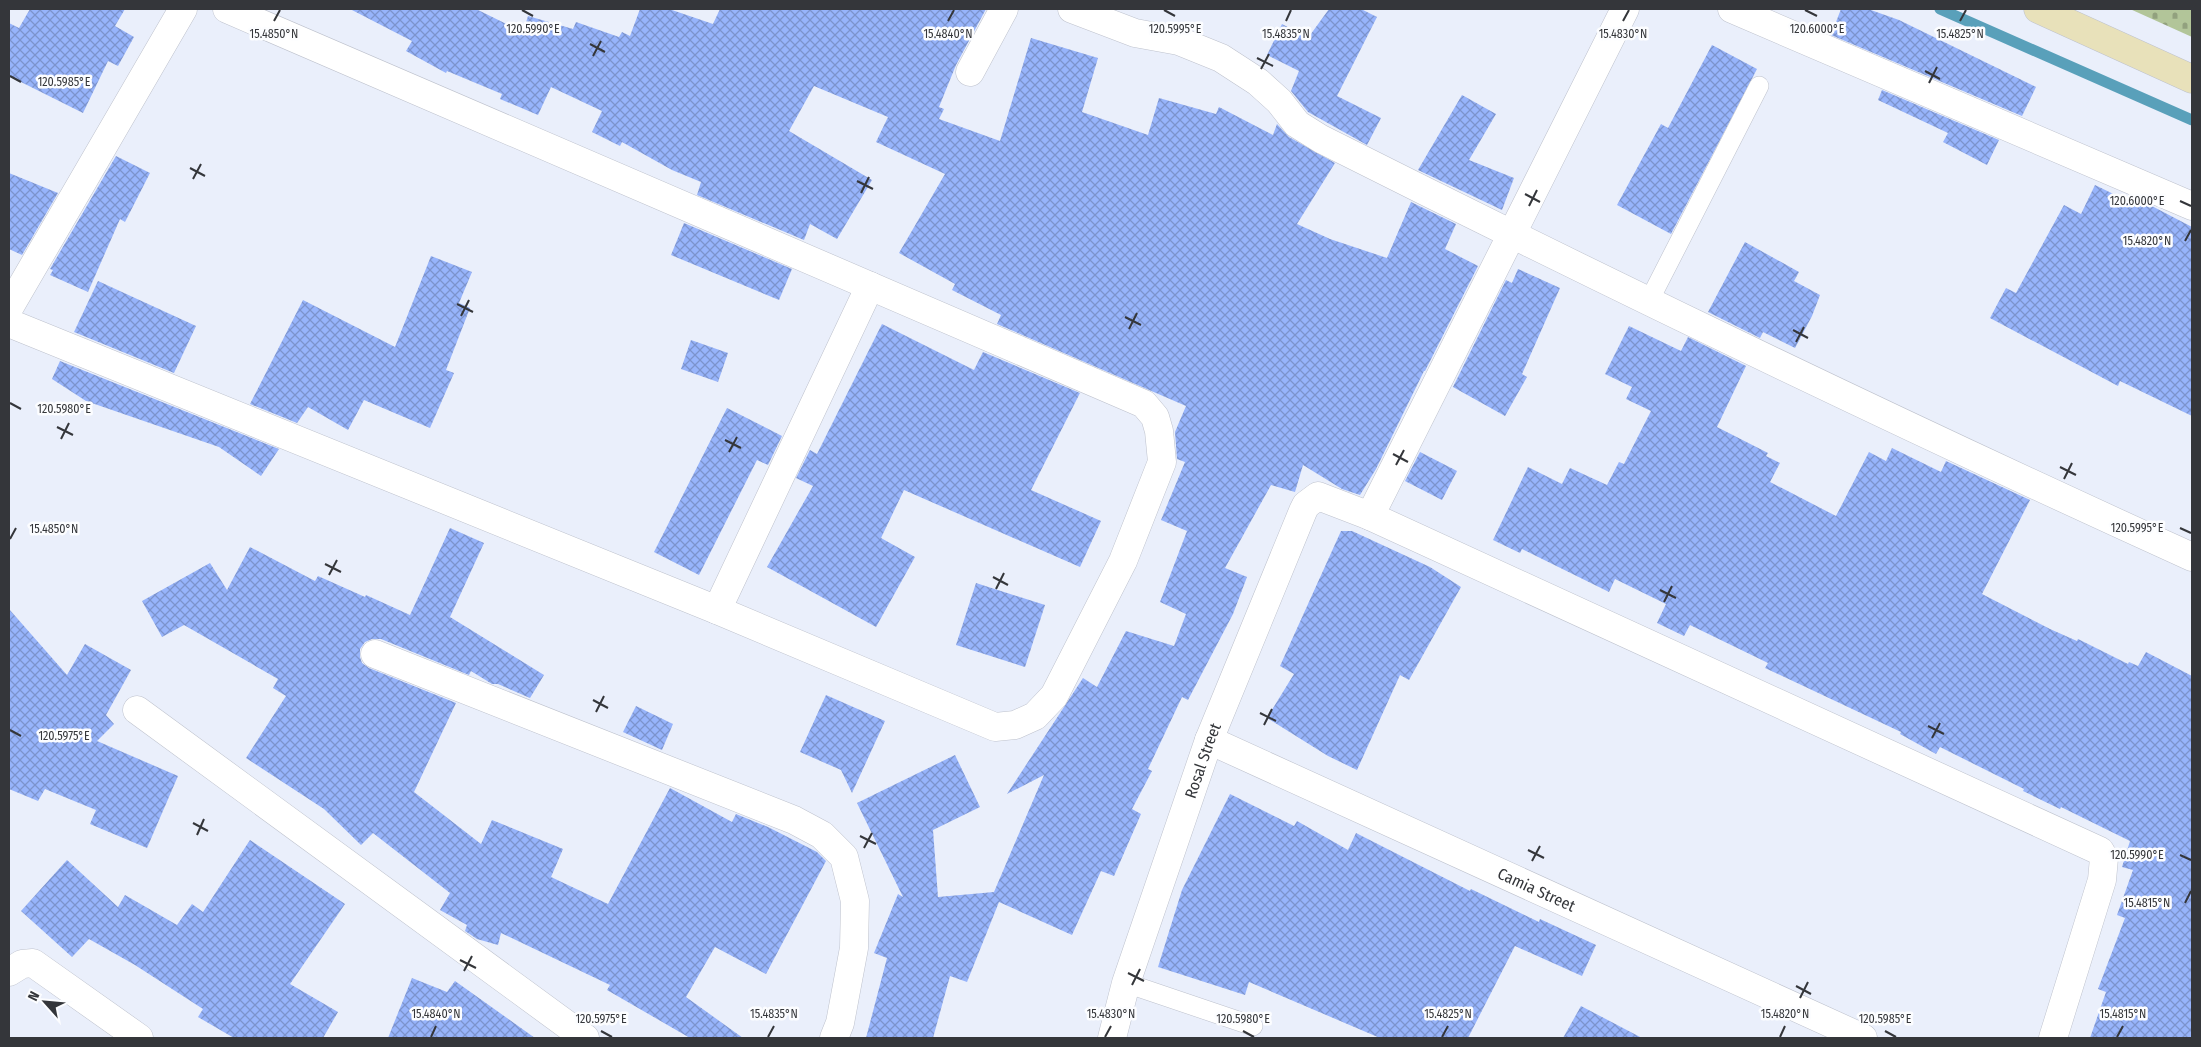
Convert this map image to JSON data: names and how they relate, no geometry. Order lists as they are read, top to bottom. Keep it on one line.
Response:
{"streets":{"street":["Rosal Street","Camia Street"]},"crossings":[["Rosal Street","Camia Street"]],"north":"top left","coordinates":["120.5990°E","120.5995°E","120.6000°E","15.4850°N","15.4840°N","15.4835°N","15.4830°N","15.4825°N","120.5985°E","15.4820°N","120.5980°E","120.5975°E","15.4815°N"]}
